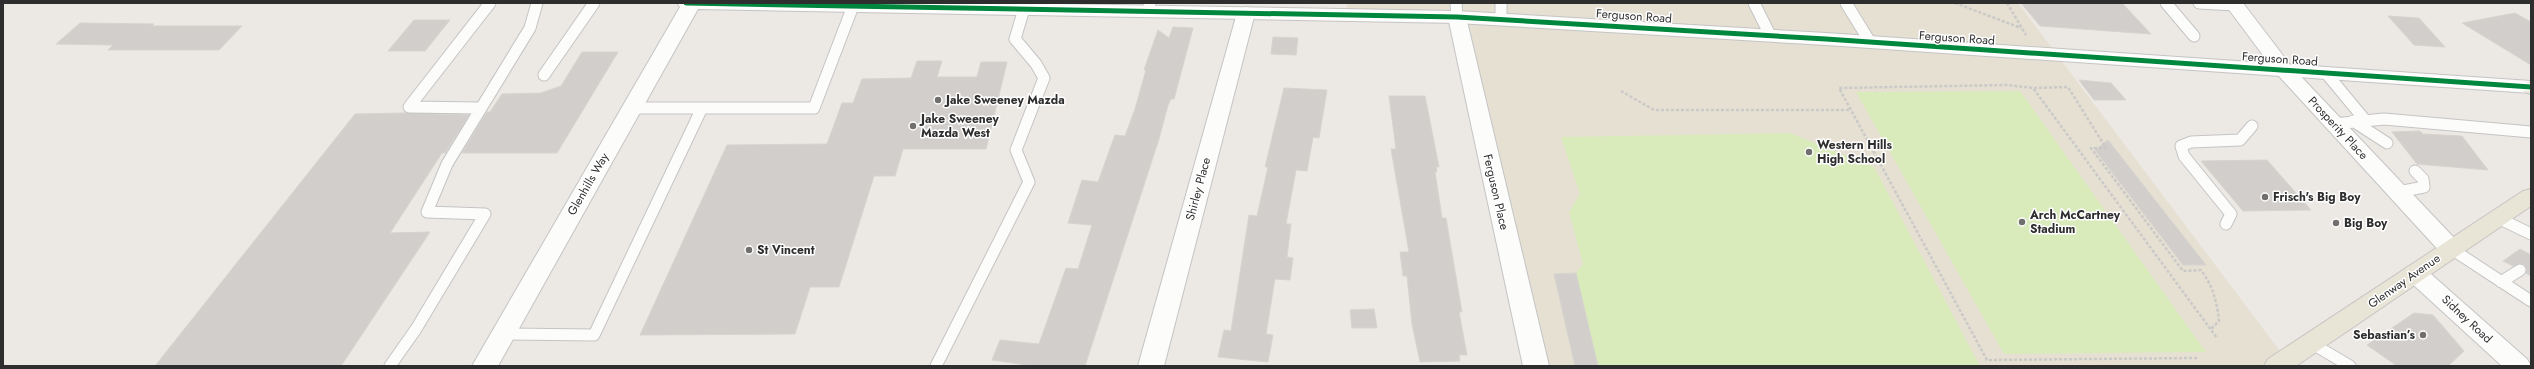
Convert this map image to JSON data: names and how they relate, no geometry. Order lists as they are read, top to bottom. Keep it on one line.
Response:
{"streets":{"main road":["Glenway Avenue"],"street":["Ferguson Road","Prosperity Place","Glenhills Way","Shirley Place","Ferguson Place","Sidney Road"]},"crossings":[["Ferguson Road","Prosperity Place"],["Ferguson Road","Glenhills Way"],["Ferguson Road","Shirley Place"],["Ferguson Road","Ferguson Place"],["Prosperity Place","Glenway Avenue"],["Glenway Avenue","Sidney Road"]],"places":["Jake Sweeney Mazda","Jake Sweeney Mazda West","Western Hills High School","Frisch's Big Boy","Arch McCartney Stadium","Big Boy","St Vincent","Sebastian’s"]}
